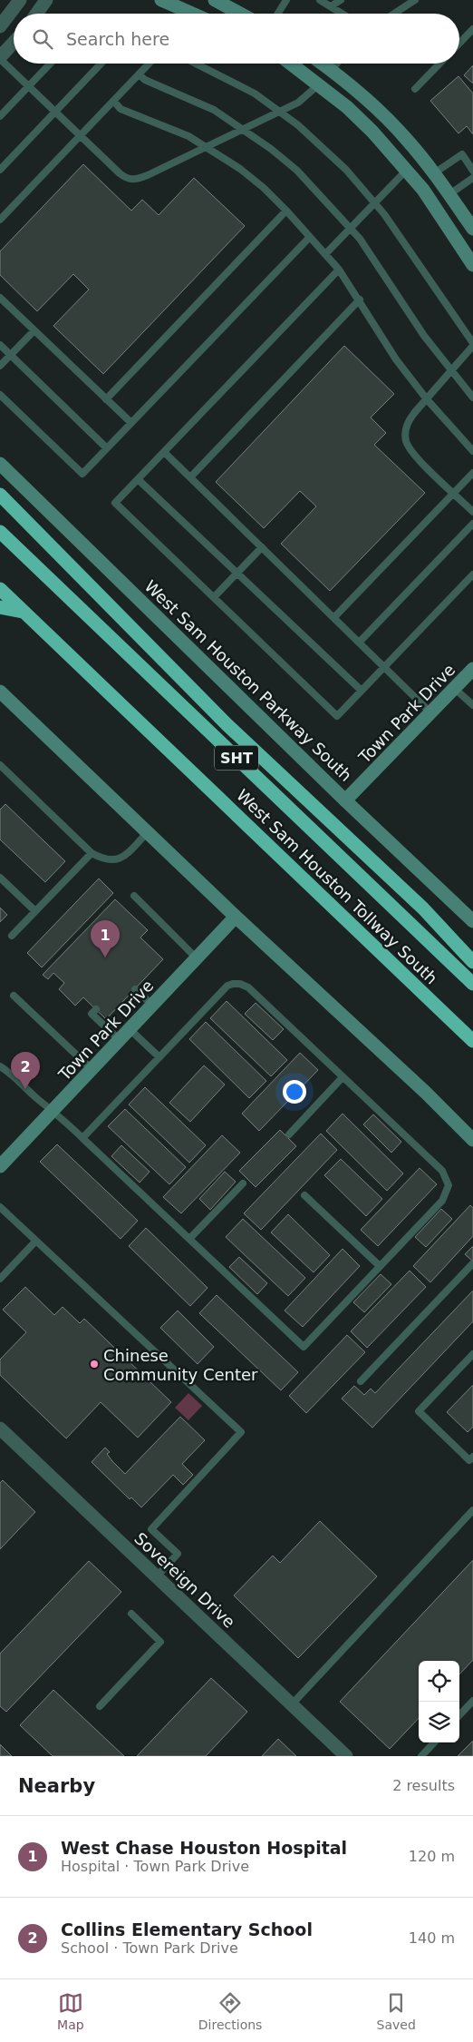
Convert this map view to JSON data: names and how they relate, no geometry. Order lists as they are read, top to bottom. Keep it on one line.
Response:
{"streets":{"highway":["SHT","West Sam Houston Tollway South"],"main road":["West Sam Houston Parkway South","Town Park Drive"],"street":["Sovereign Drive"]},"crossings":[["West Sam Houston Parkway South","Town Park Drive"]],"places":["Chinese Community Center"],"page":{"search":"Search here","pins":["1","2"],"heading":["Nearby","2 results"],"list":[{"mark":"1","name":"West Chase Houston Hospital","note":"Hospital · Town Park Drive","value":"120 m"},{"mark":"2","name":"Collins Elementary School","note":"School · Town Park Drive","value":"140 m"}],"nav":["Map","Directions","Saved"]}}
